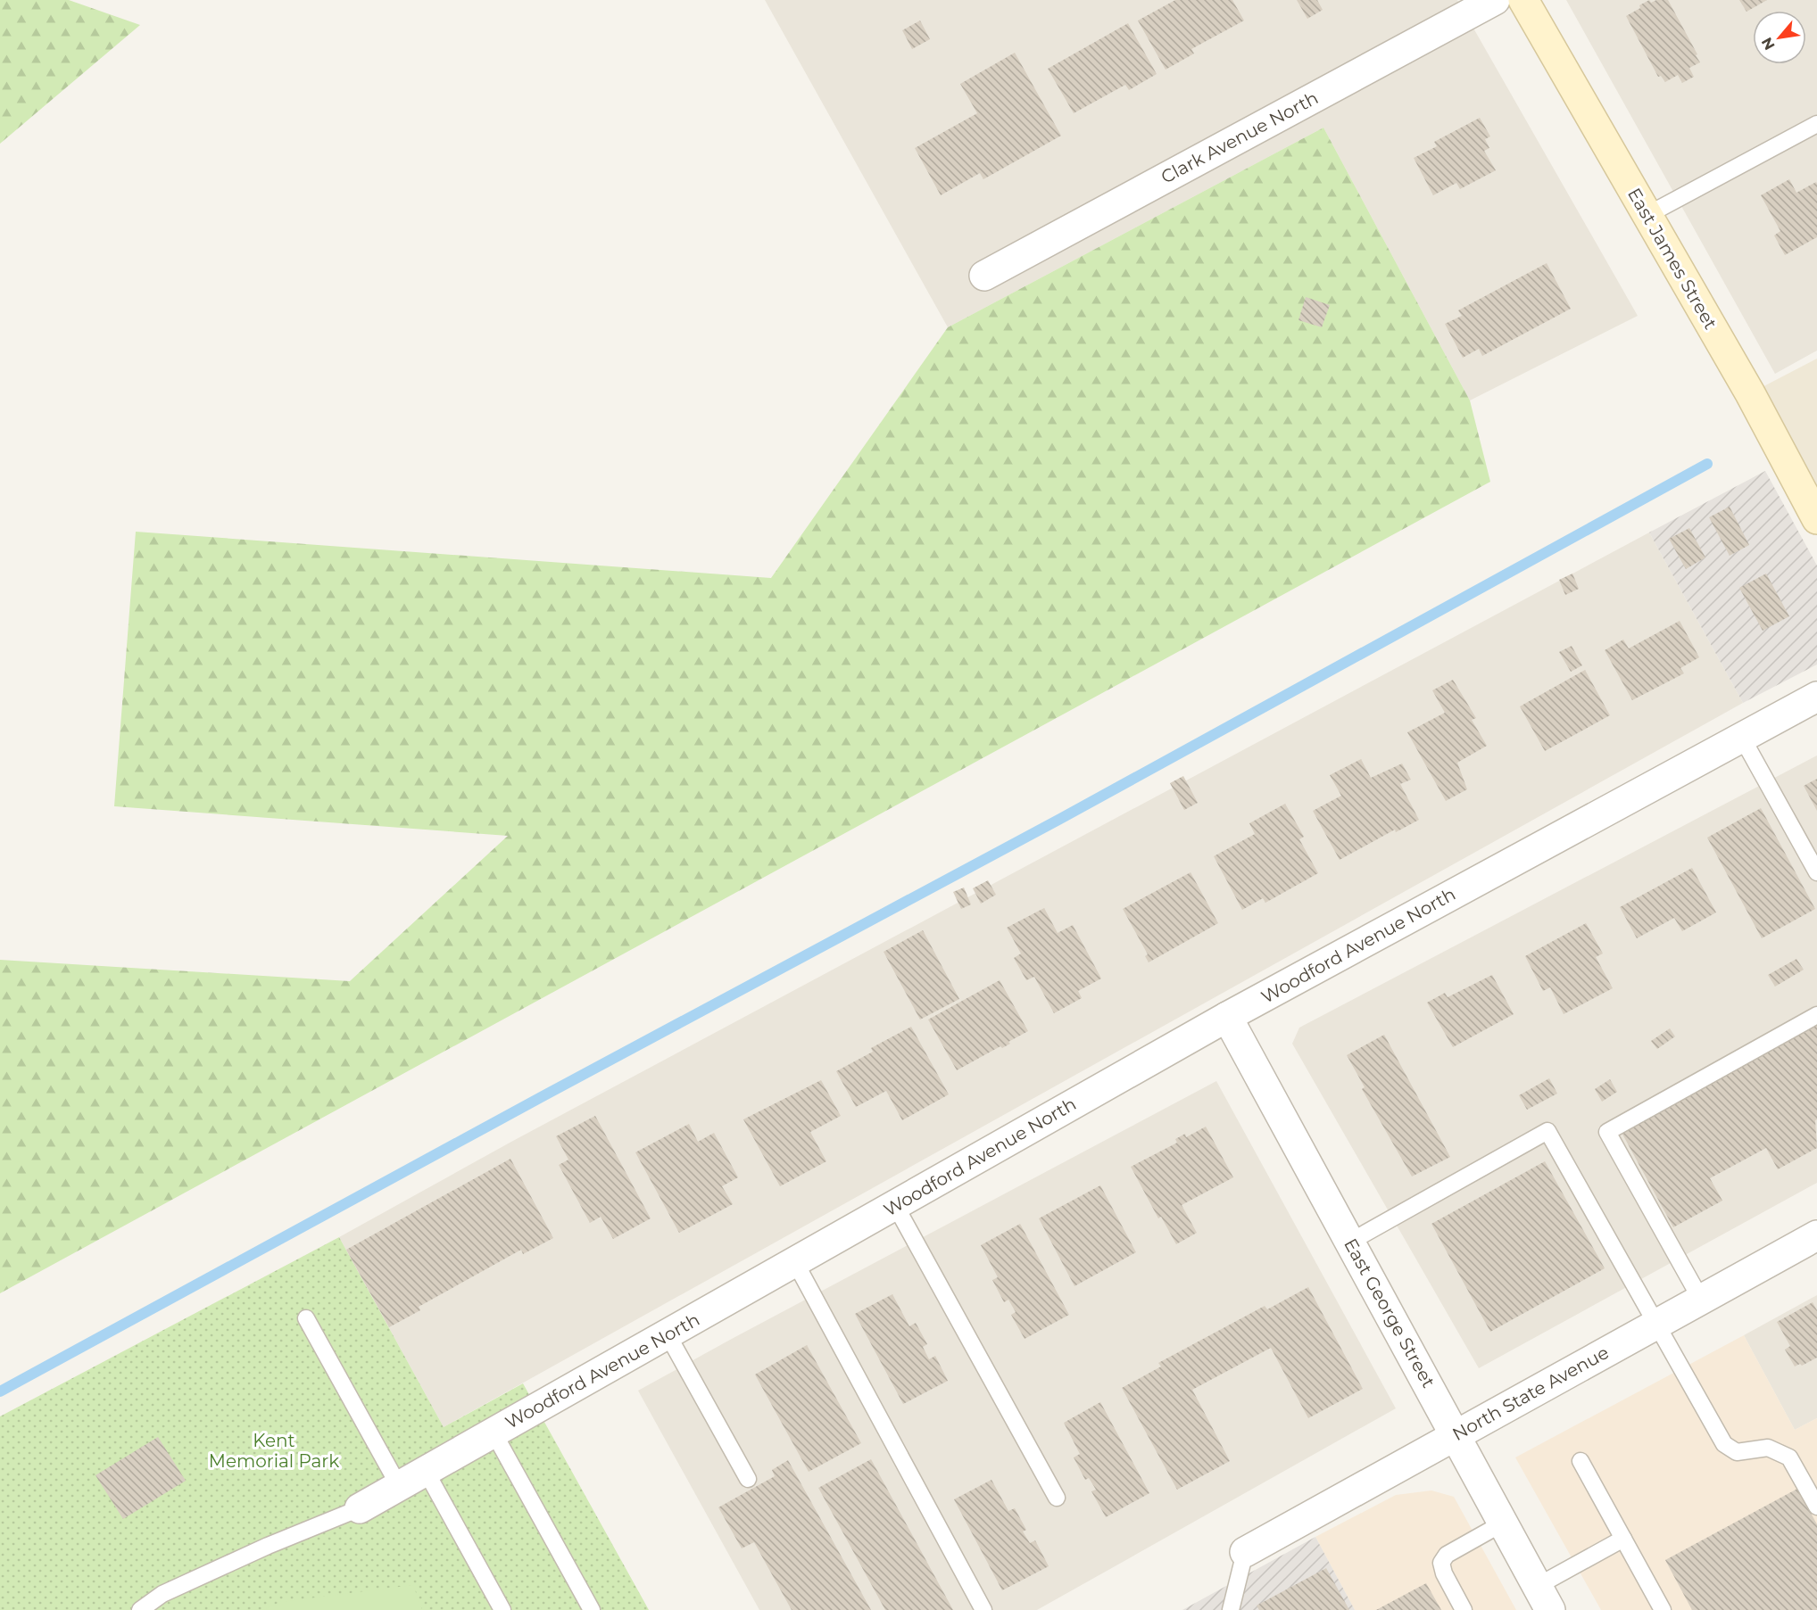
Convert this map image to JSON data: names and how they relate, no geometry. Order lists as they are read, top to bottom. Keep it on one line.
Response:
{"streets":{"main road":["East James Street"],"street":["Clark Avenue North","Woodford Avenue North","East George Street","North State Avenue"]},"crossings":[["Woodford Avenue North","East George Street"],["East George Street","North State Avenue"]],"parks":["Kent Memorial Park"],"north":"bottom left"}
